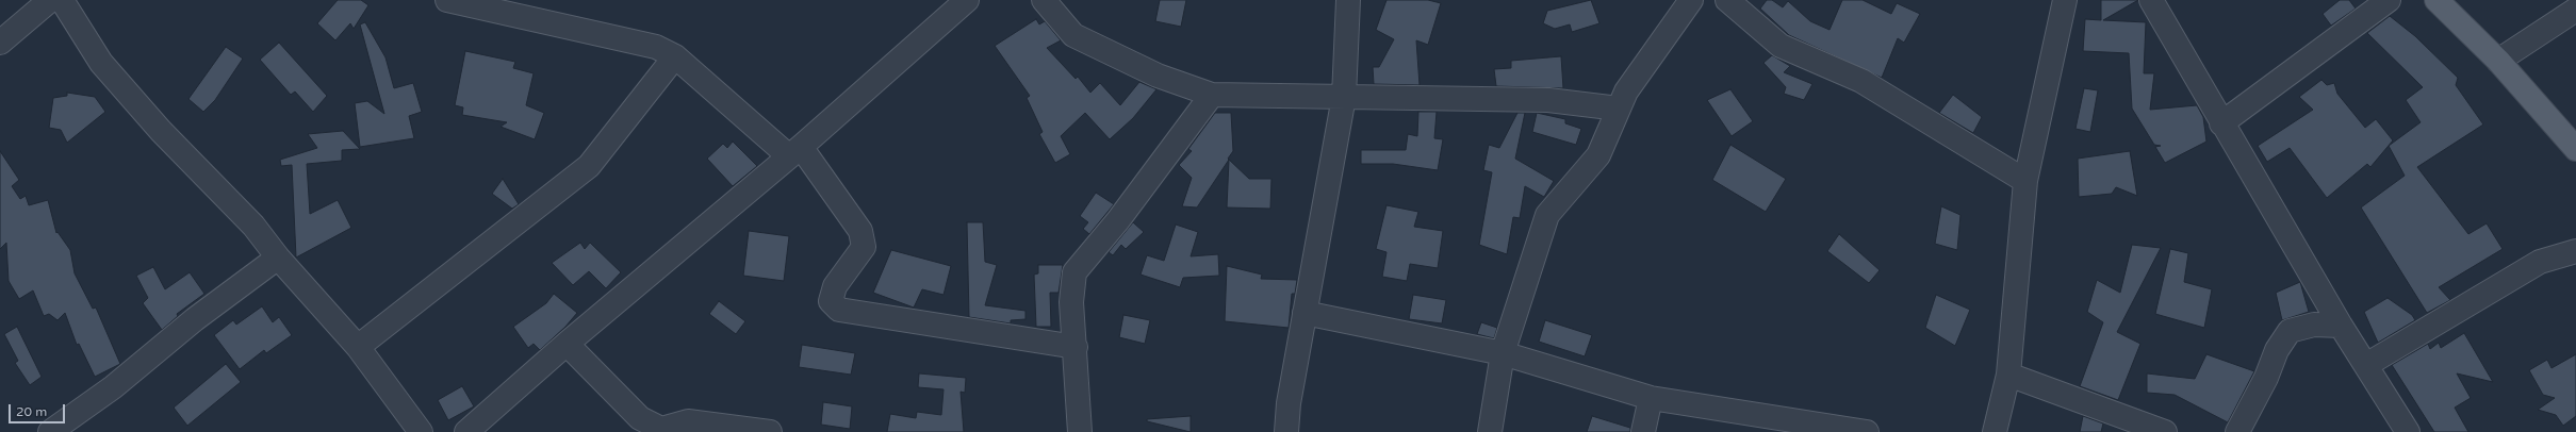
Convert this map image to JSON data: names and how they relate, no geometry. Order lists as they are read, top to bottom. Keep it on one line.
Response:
{"scale_bar":"20 m"}
